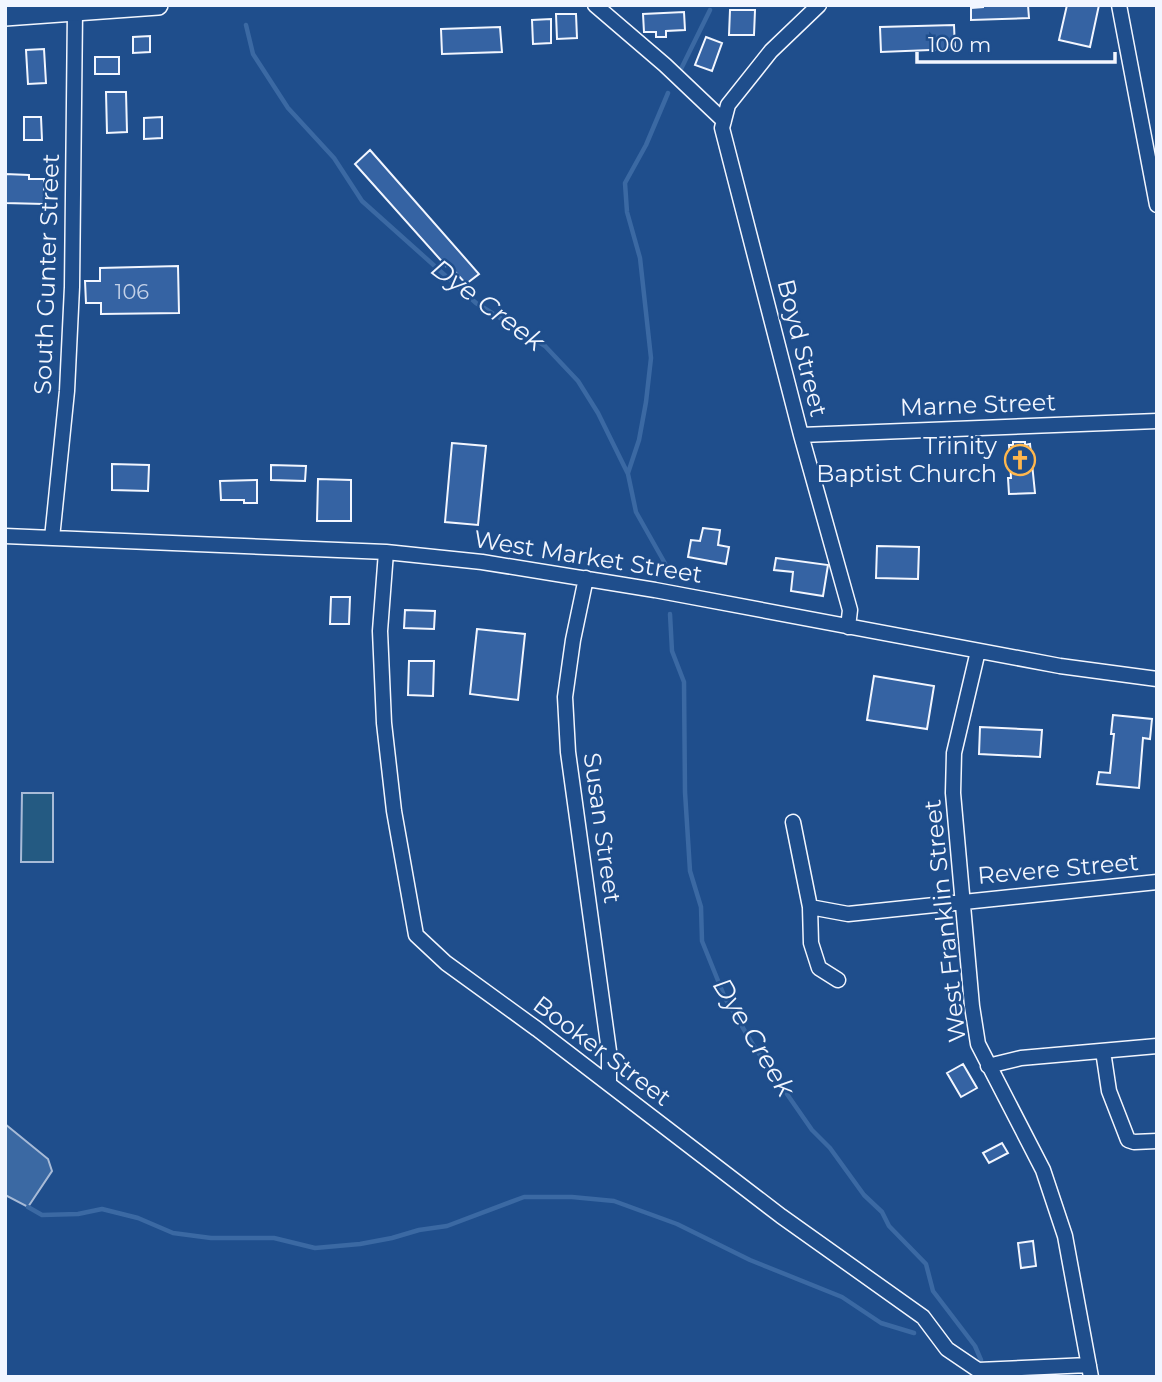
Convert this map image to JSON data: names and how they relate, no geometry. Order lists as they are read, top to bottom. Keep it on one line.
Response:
{"streets":{"street":["South Gunter Street","Boyd Street","Marne Street","West Market Street","Susan Street","Revere Street","West Franklin Street","Booker Street"]},"crossings":[["South Gunter Street","West Market Street"],["Boyd Street","Marne Street"],["Boyd Street","West Market Street"],["West Market Street","Susan Street"],["West Market Street","West Franklin Street"],["West Market Street","Booker Street"],["Susan Street","Booker Street"],["Revere Street","West Franklin Street"],["West Franklin Street","Booker Street"]],"water":["Dye Creek"],"places":{"church":["Trinity Baptist Church"]},"house_numbers":["106"],"scale_bar":"100 m"}
